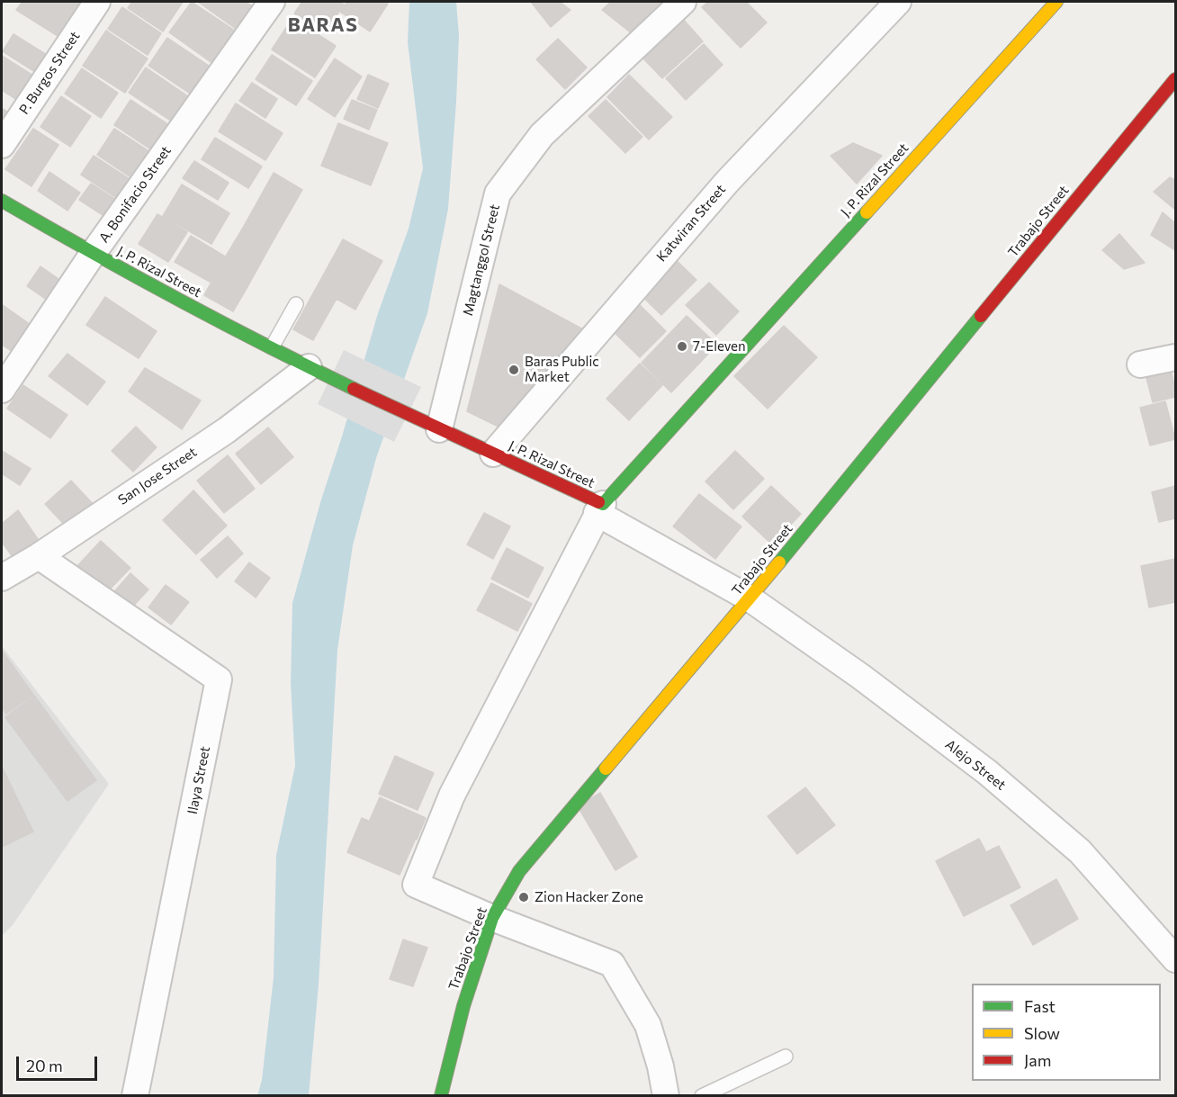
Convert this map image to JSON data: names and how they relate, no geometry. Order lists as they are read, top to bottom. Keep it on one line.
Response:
{"streets":{"main road":["J. P. Rizal Street","Trabajo Street"],"street":["P. Burgos Street","A. Bonifacio Street","Katwiran Street","Magtanggol Street","San Jose Street","Alejo Street","Ilaya Street"]},"crossings":[["J. P. Rizal Street","A. Bonifacio Street"],["J. P. Rizal Street","Katwiran Street"],["J. P. Rizal Street","Magtanggol Street"],["J. P. Rizal Street","San Jose Street"],["J. P. Rizal Street","Alejo Street"],["Trabajo Street","Alejo Street"],["San Jose Street","Ilaya Street"]],"districts":["BARAS"],"places":["7-Eleven","Baras Public Market","Zion Hacker Zone"],"legend":["Fast","Slow","Jam"],"scale_bar":"20 m"}
